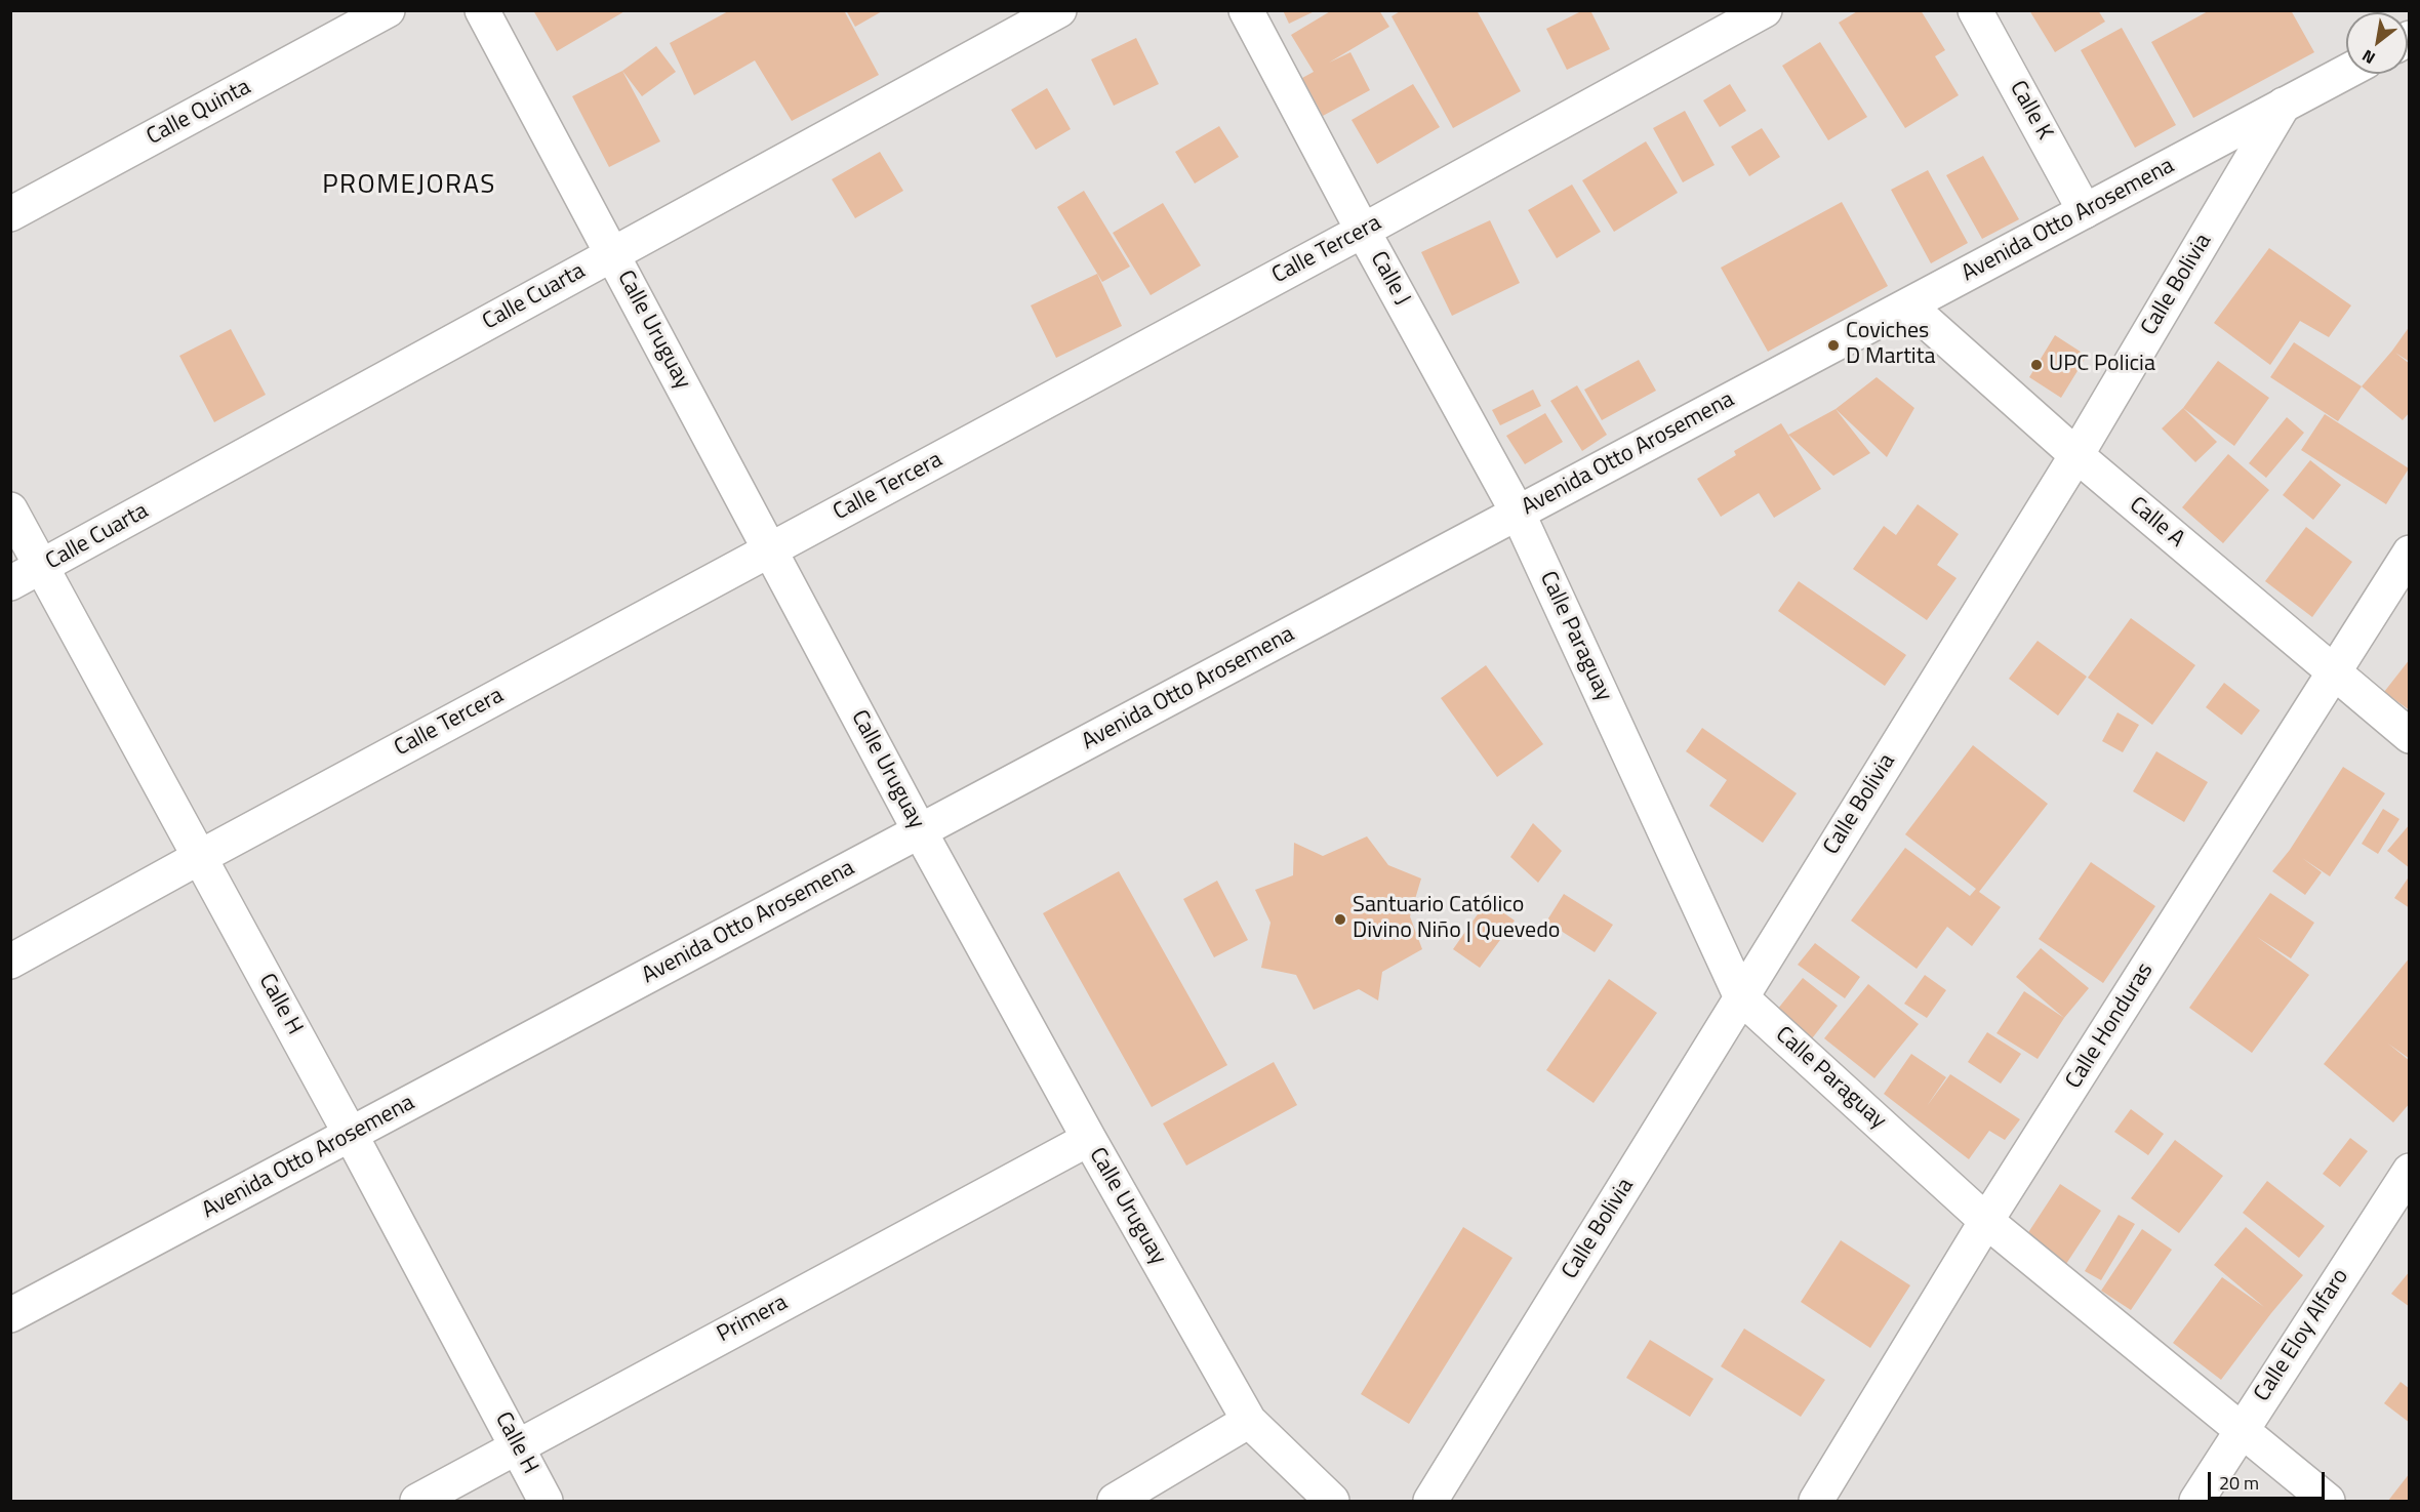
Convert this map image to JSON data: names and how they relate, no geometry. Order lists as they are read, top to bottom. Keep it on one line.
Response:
{"streets":{"street":["Calle K","Calle Quinta","Avenida Otto Arosemena","Calle Tercera","Calle J","Calle Bolivia","Calle Cuarta","Calle Uruguay","Calle A","Calle Paraguay","Calle H","Calle Honduras","Primera","Calle Eloy Alfaro"]},"crossings":[["Calle K","Avenida Otto Arosemena"],["Avenida Otto Arosemena","Calle J"],["Avenida Otto Arosemena","Calle Bolivia"],["Avenida Otto Arosemena","Calle Uruguay"],["Avenida Otto Arosemena","Calle A"],["Avenida Otto Arosemena","Calle Paraguay"],["Avenida Otto Arosemena","Calle H"],["Calle Tercera","Calle J"],["Calle Tercera","Calle Uruguay"],["Calle Tercera","Calle H"],["Calle J","Calle Paraguay"],["Calle Bolivia","Calle A"],["Calle Bolivia","Calle Paraguay"],["Calle Cuarta","Calle Uruguay"],["Calle Cuarta","Calle H"],["Calle Uruguay","Primera"],["Calle A","Calle Honduras"],["Calle Paraguay","Calle Honduras"],["Calle Paraguay","Calle Eloy Alfaro"],["Calle H","Primera"]],"districts":["PROMEJORAS"],"places":["Coviches D Martita","UPC Policia","Santuario Católico Divino Niño | Quevedo"],"scale_bar":"20 m","north":"bottom left"}
